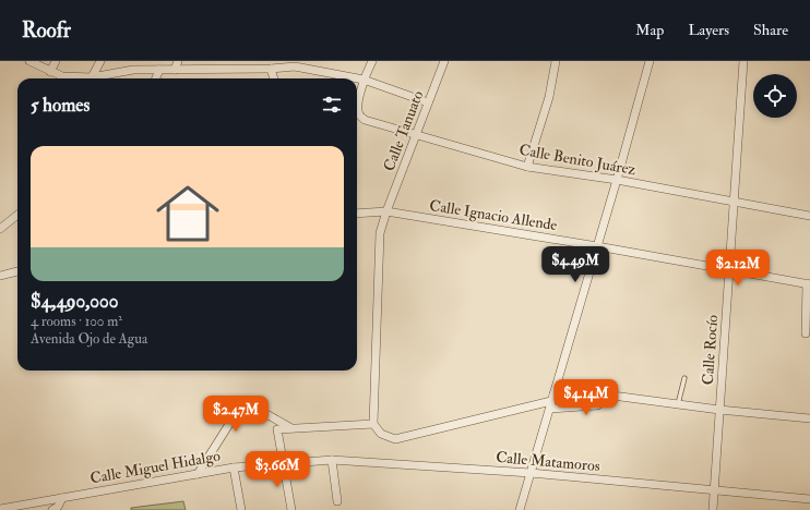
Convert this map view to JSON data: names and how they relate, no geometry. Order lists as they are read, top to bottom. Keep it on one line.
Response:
{"streets":{"street":["Calle Tanuato","Calle Benito Juárez","Calle Ignacio Allende","Calle Rocío","Calle Matamoros","Calle Miguel Hidalgo"]},"crossings":[["Calle Tanuato","Calle Benito Juárez"],["Calle Tanuato","Calle Ignacio Allende"],["Calle Benito Juárez","Calle Rocío"],["Calle Ignacio Allende","Calle Rocío"],["Calle Rocío","Calle Matamoros"],["Calle Matamoros","Calle Miguel Hidalgo"]],"page":{"header":"Roofr","nav":["Map","Layers","Share"],"heading":"5 homes","list":[{"name":"$4,490,000","note":"4 rooms · 100 m² · Avenida Ojo de Agua"}],"price":["$4.49M","$2.12M","$4.14M","$2.47M","$3.66M"]}}
